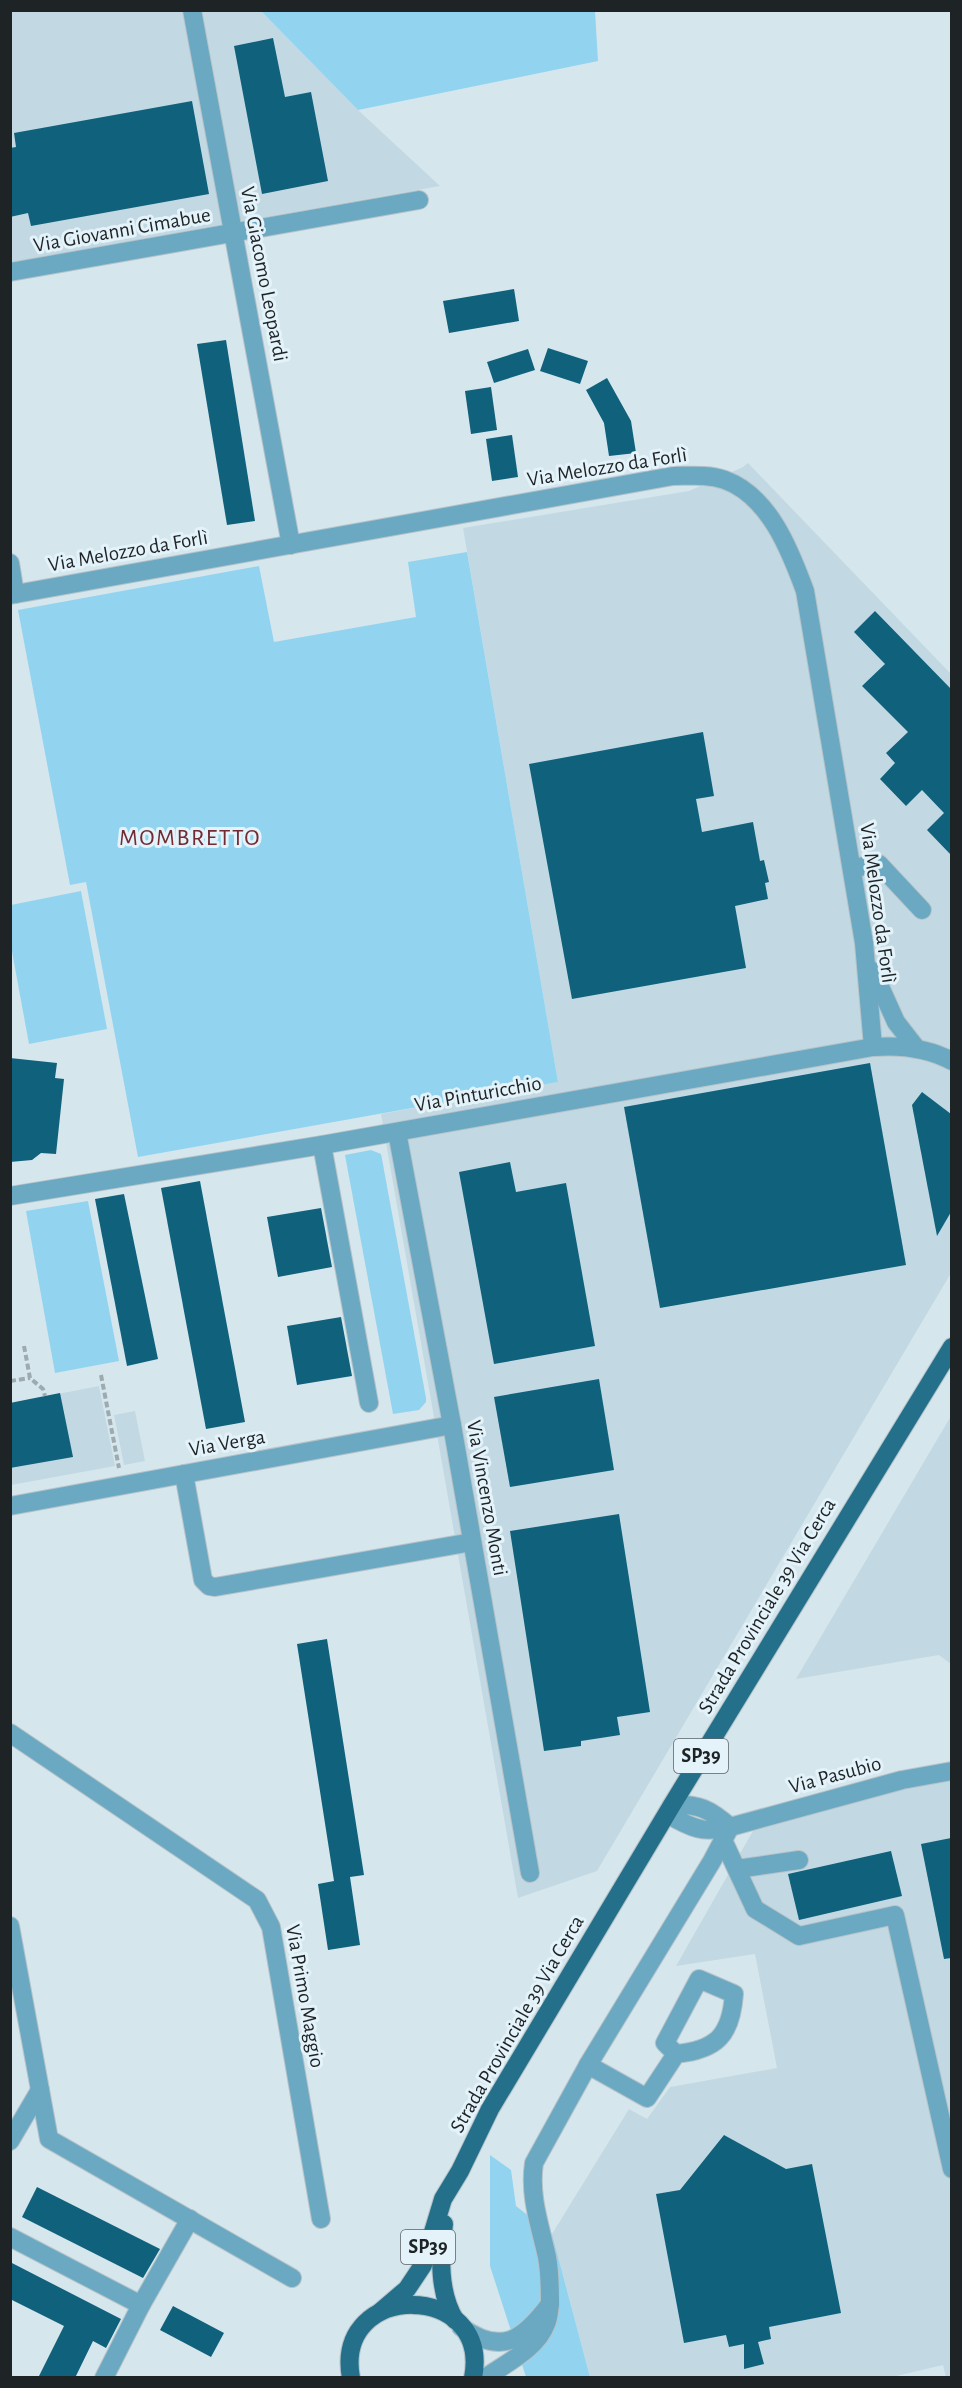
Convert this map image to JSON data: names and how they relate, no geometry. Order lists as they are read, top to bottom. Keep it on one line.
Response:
{"streets":{"main road":["Strada Provinciale 39 Via Cerca","SP39"],"street":["Via Giovanni Cimabue","Via Giacomo Leopardi","Via Melozzo da Forlì","Via Pinturicchio","Via Verga","Via Vincenzo Monti","Via Pasubio","Via Primo Maggio"]},"crossings":[["Via Giovanni Cimabue","Via Giacomo Leopardi"],["Via Giacomo Leopardi","Via Melozzo da Forlì"],["Via Melozzo da Forlì","Via Pinturicchio"],["Via Pinturicchio","Via Vincenzo Monti"],["Via Verga","Via Vincenzo Monti"]],"districts":["MOMBRETTO"]}
